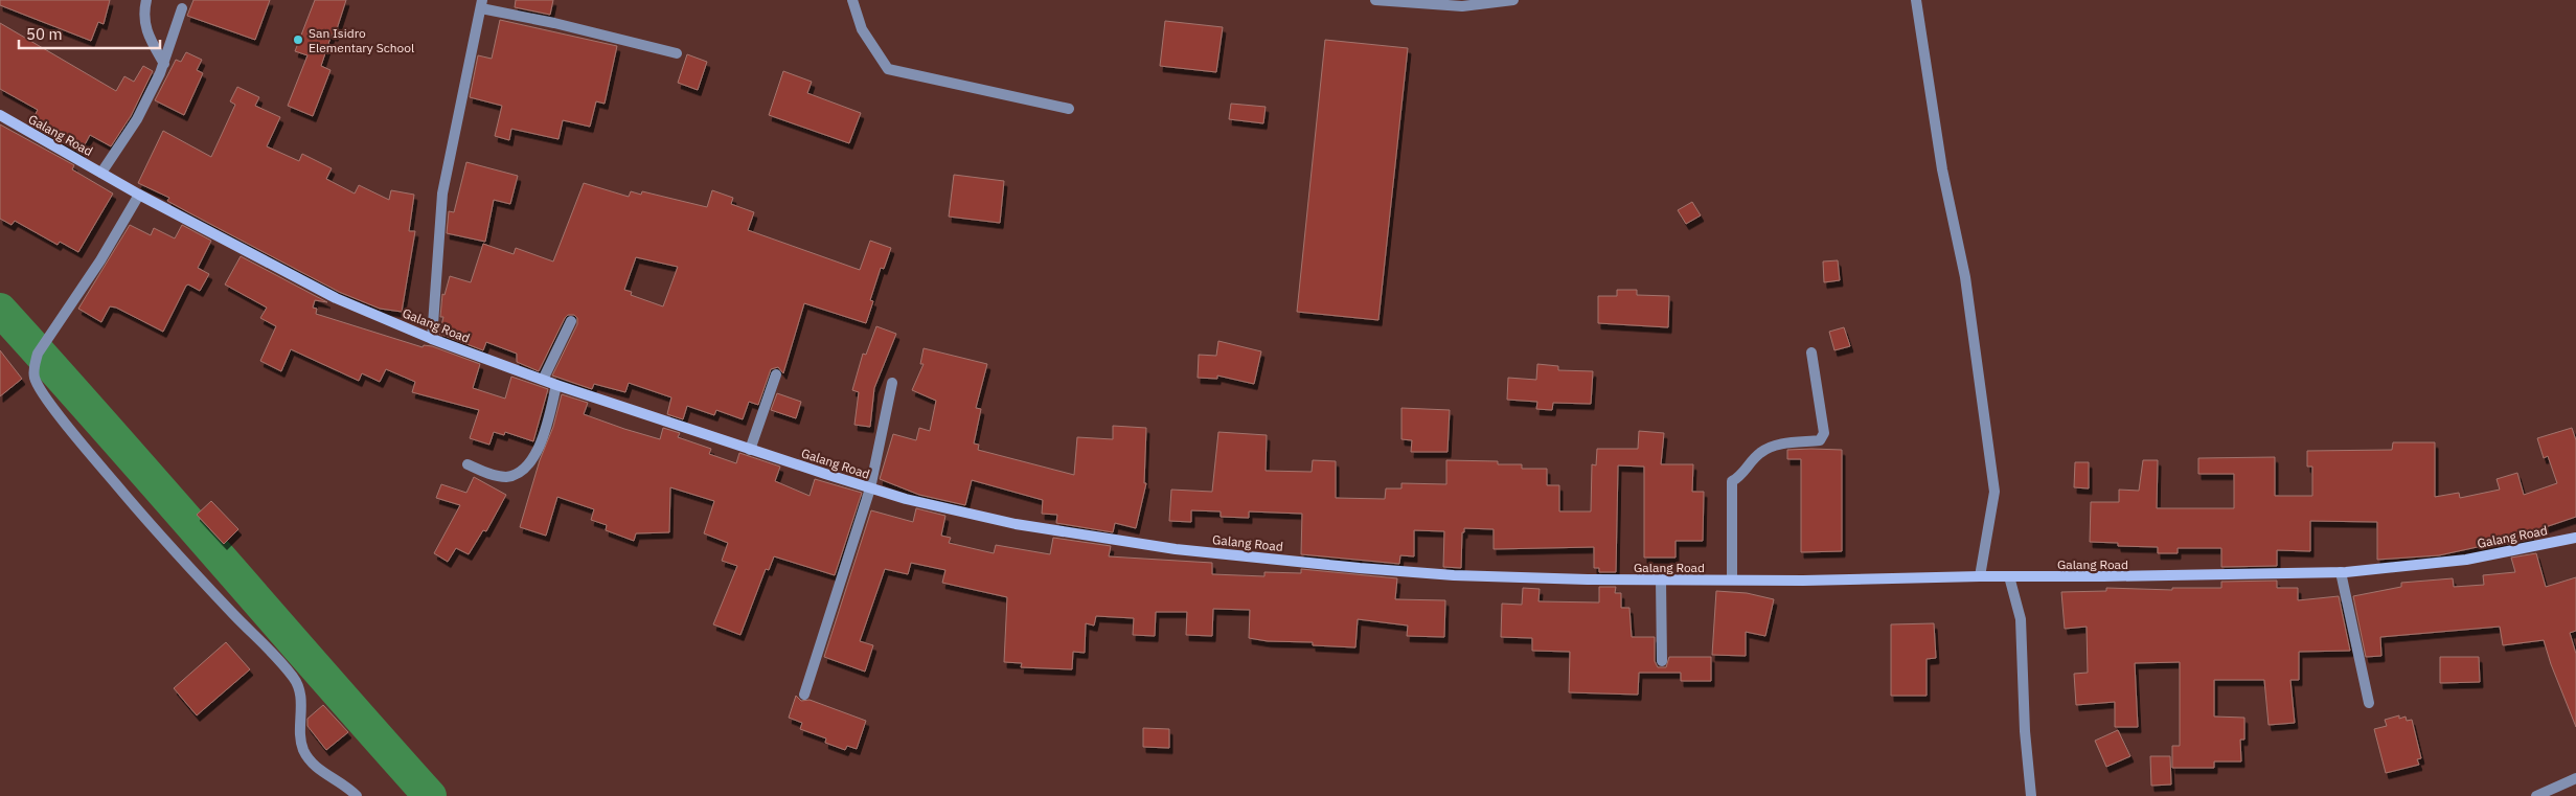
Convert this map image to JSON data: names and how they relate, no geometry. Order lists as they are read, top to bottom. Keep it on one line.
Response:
{"streets":{"street":["Galang Road"]},"places":["San Isidro Elementary School"],"scale_bar":"50 m"}
